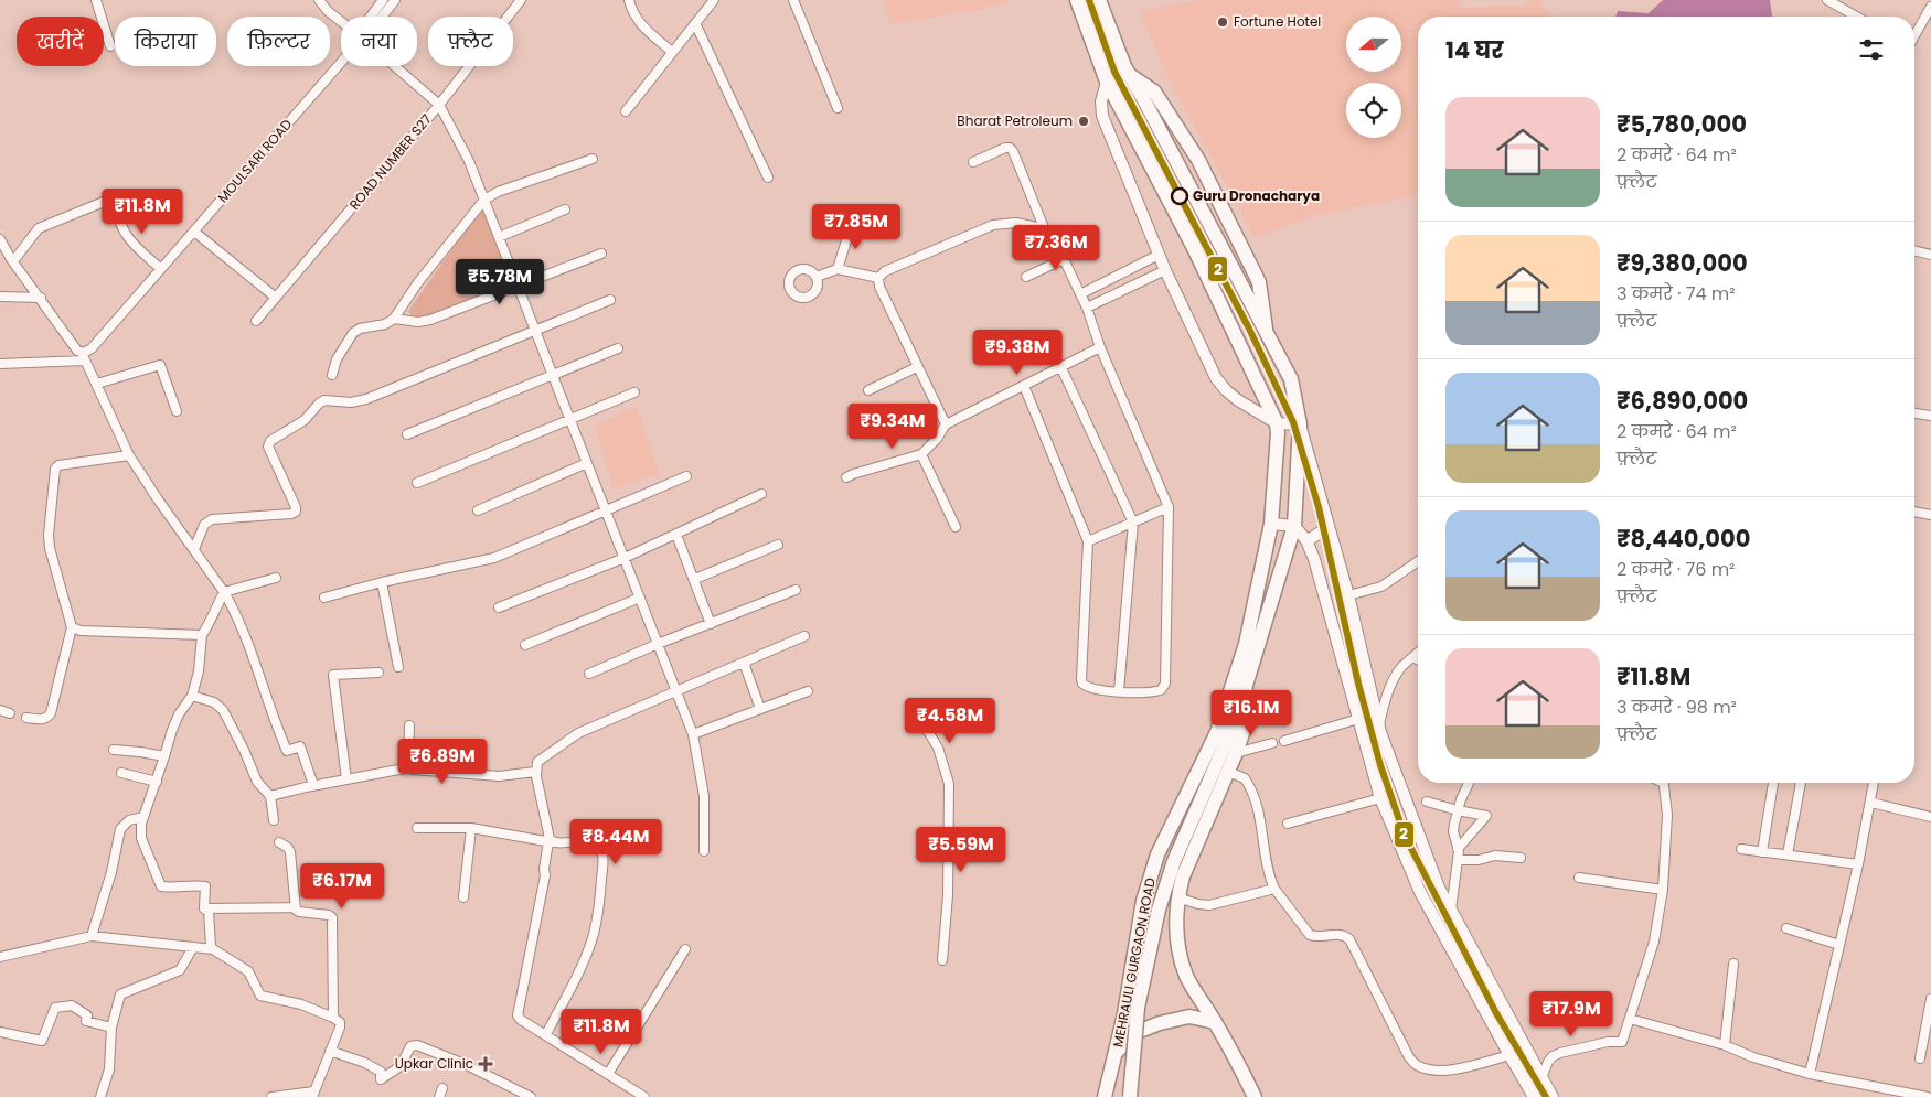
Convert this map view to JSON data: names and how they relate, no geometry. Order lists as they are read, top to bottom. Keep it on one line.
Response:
{"streets":{"main road":["MEHRAULI GURGAON ROAD"],"street":["MOULSARI ROAD","ROAD NUMBER S27"]},"places":{"other":["Fortune Hotel","Bharat Petroleum","Guru Dronacharya"],"health":["Upkar Clinic"]},"lines":["metro line 2"],"north":"left","page":{"chip":["खरीदें","किराया","फ़िल्टर","नया","फ़्लैट"],"heading":"14 घर","list":[{"name":"₹5,780,000","note":"2 कमरे · 64 m² · फ़्लैट"},{"name":"₹9,380,000","note":"3 कमरे · 74 m² · फ़्लैट"},{"name":"₹6,890,000","note":"2 कमरे · 64 m² · फ़्लैट"},{"name":"₹8,440,000","note":"2 कमरे · 76 m² · फ़्लैट"},{"name":"₹11.8M","note":"3 कमरे · 98 m² · फ़्लैट"}],"price":["₹11.8M","₹7.85M","₹7.36M","₹5.78M","₹9.38M","₹9.34M","₹16.1M","₹4.58M","₹6.89M","₹8.44M","₹5.59M","₹6.17M","₹17.9M","₹11.8M"]}}
